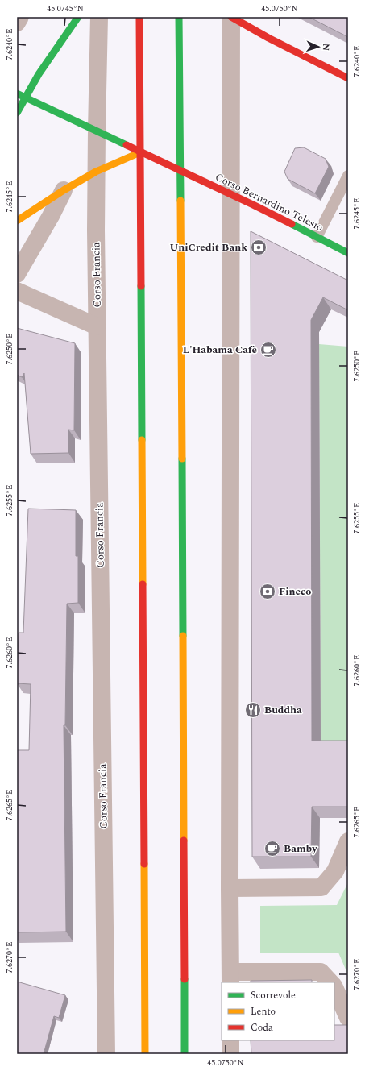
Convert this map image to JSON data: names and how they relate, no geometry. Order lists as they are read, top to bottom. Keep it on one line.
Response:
{"streets":{"main road":["Corso Bernardino Telesio"],"street":["Corso Francia"]},"crossings":[["Corso Bernardino Telesio","Corso Francia"]],"places":{"bank":["UniCredit Bank","Fineco"],"cafe":["L'Habama Cafè","Bamby"],"restaurant":["Buddha"]},"legend":["Scorrevole","Lento","Coda"],"north":"right","coordinates":["45.0745°N","45.0750°N","7.6240°E","7.6245°E","7.6250°E","7.6255°E","7.6260°E","7.6265°E","7.6270°E"]}
